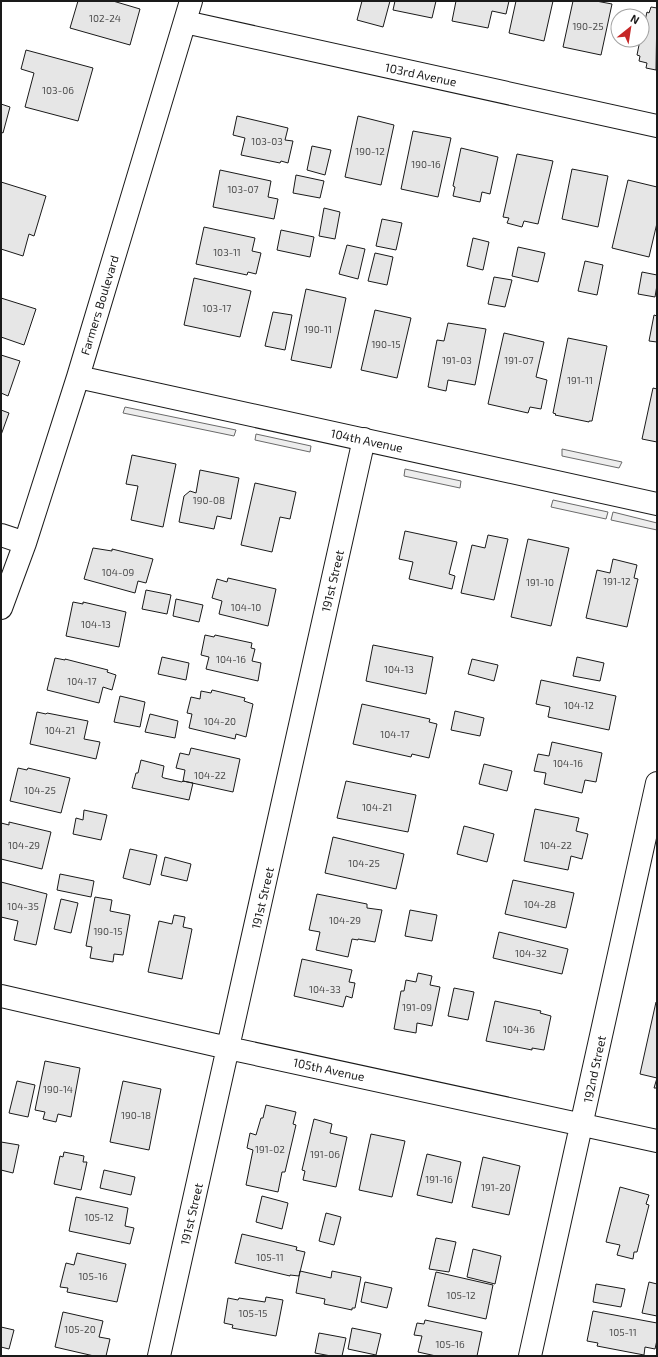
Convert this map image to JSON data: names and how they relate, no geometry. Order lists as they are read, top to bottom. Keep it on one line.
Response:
{"streets":{"street":["103rd Avenue","Farmers Boulevard","104th Avenue","191st Street","105th Avenue","192nd Street"]},"crossings":[["103rd Avenue","Farmers Boulevard"],["Farmers Boulevard","104th Avenue"],["104th Avenue","191st Street"],["191st Street","105th Avenue"],["105th Avenue","192nd Street"]],"house_numbers":["102-24","190-25","103-06","103-03","190-12","190-16","103-07","103-11","103-17","190-11","190-15","191-03","191-07","191-11","190-08","104-09","191-12","191-10","104-10","104-13","104-16","104-13","104-17","104-12","104-20","104-21","104-17","104-16","104-22","104-25","104-21","104-29","104-22","104-25","104-28","104-35","104-29","190-15","104-32","104-33","191-09","104-36","190-14","190-18","191-02","191-06","191-16","191-20","105-12","105-11","105-16","105-12","105-15","105-20","105-11","105-16"],"north":"top right"}
